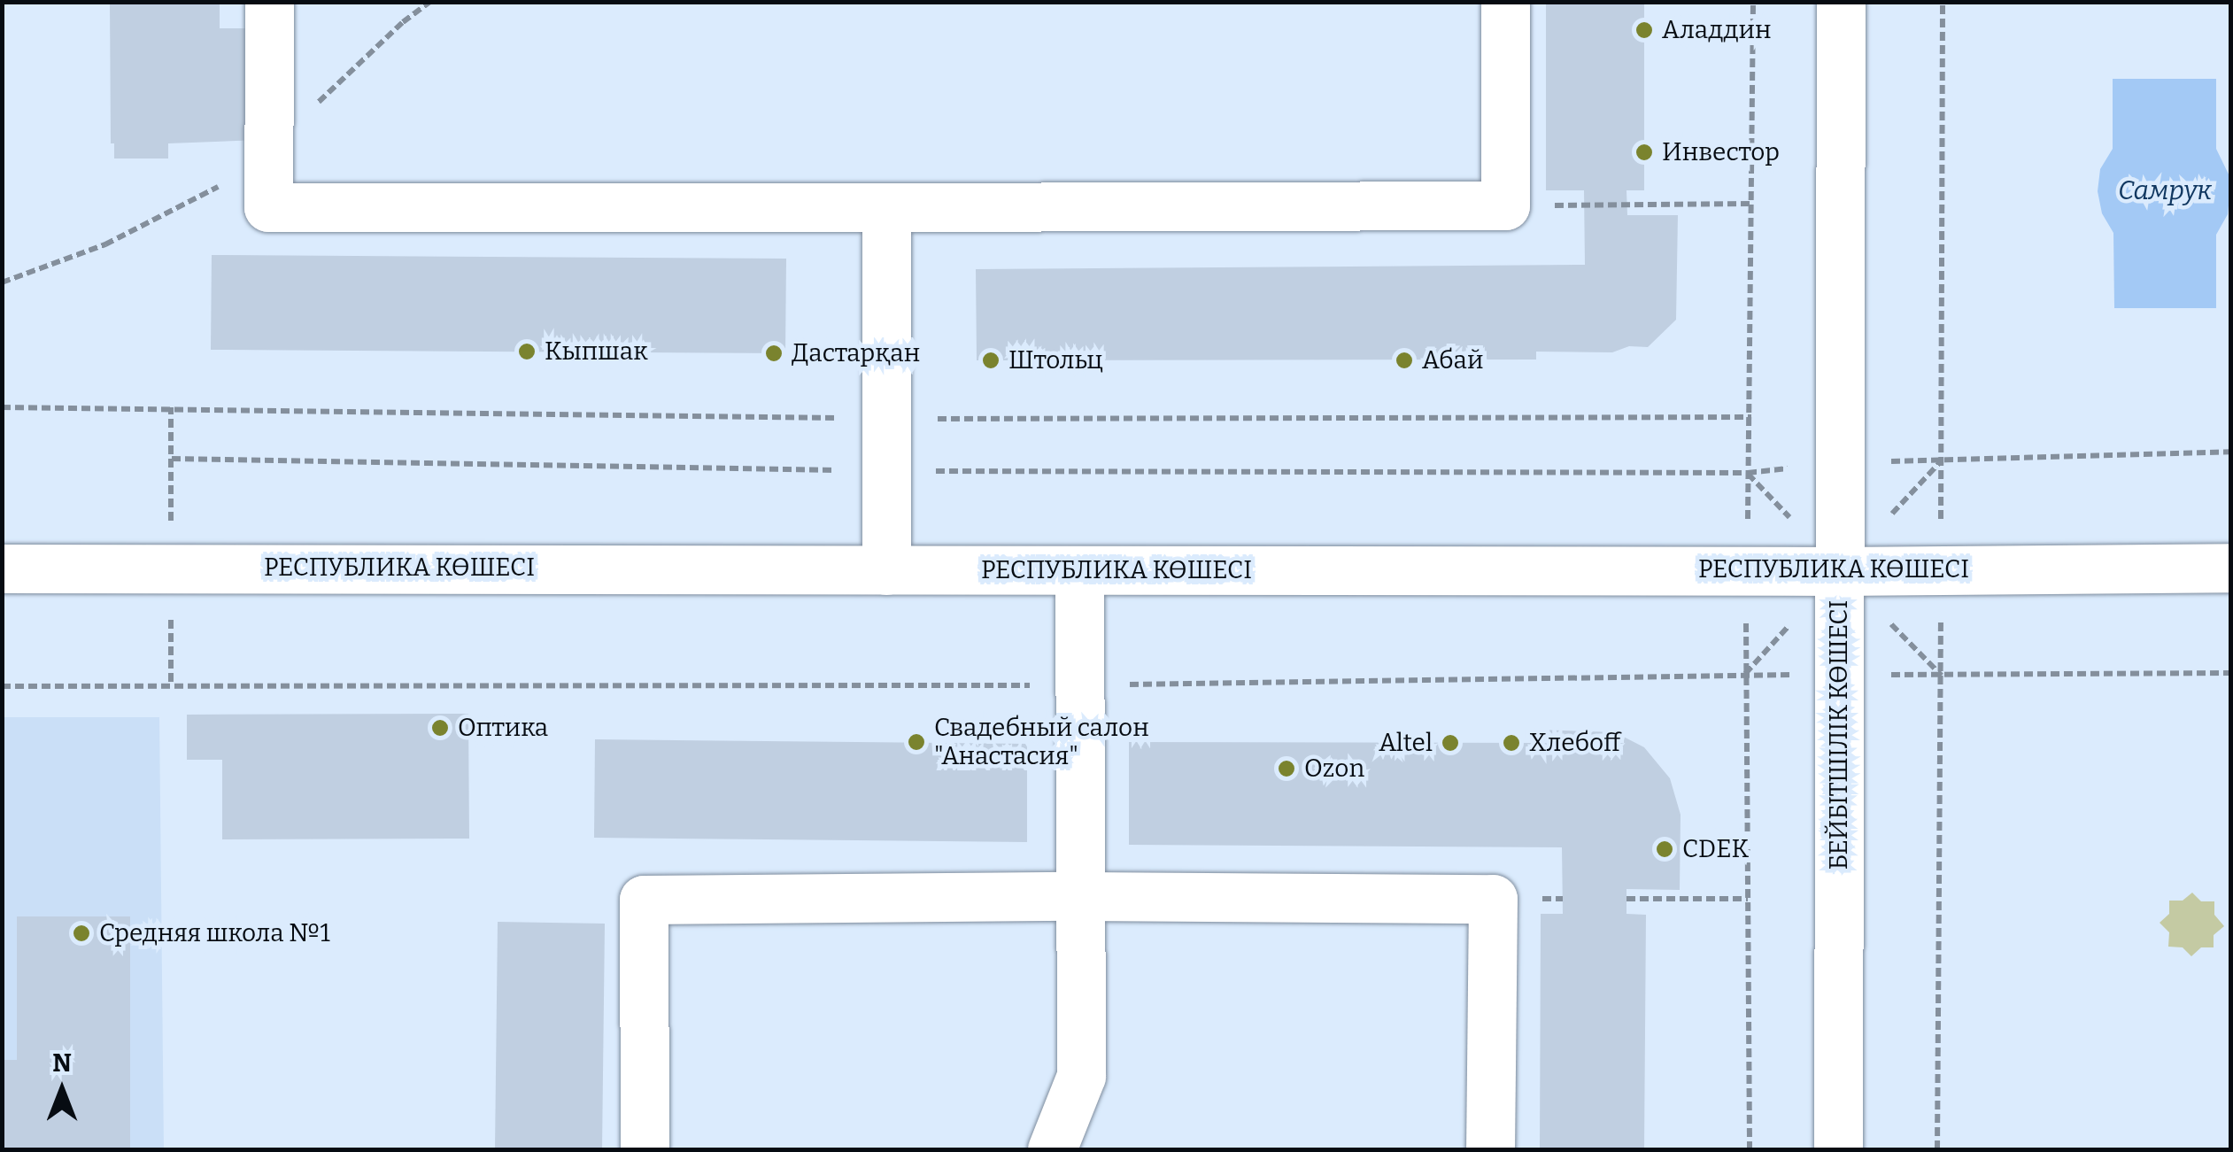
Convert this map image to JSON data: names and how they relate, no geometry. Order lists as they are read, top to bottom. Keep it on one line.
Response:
{"streets":{"street":["РЕСПУБЛИКА КӨШЕСІ","БЕЙБІТШІЛІК КӨШЕСІ"]},"crossings":[["РЕСПУБЛИКА КӨШЕСІ","БЕЙБІТШІЛІК КӨШЕСІ"]],"water":["Самрук"],"places":["Аладдин","Инвестор","Кыпшак","Дастарқан","Штольц","Абай","Оптика","Свадебный салон \"Анастасия\"","Altel","Хлебoff","Ozon","CDEK","Средняя школа №1"],"north":"top"}
